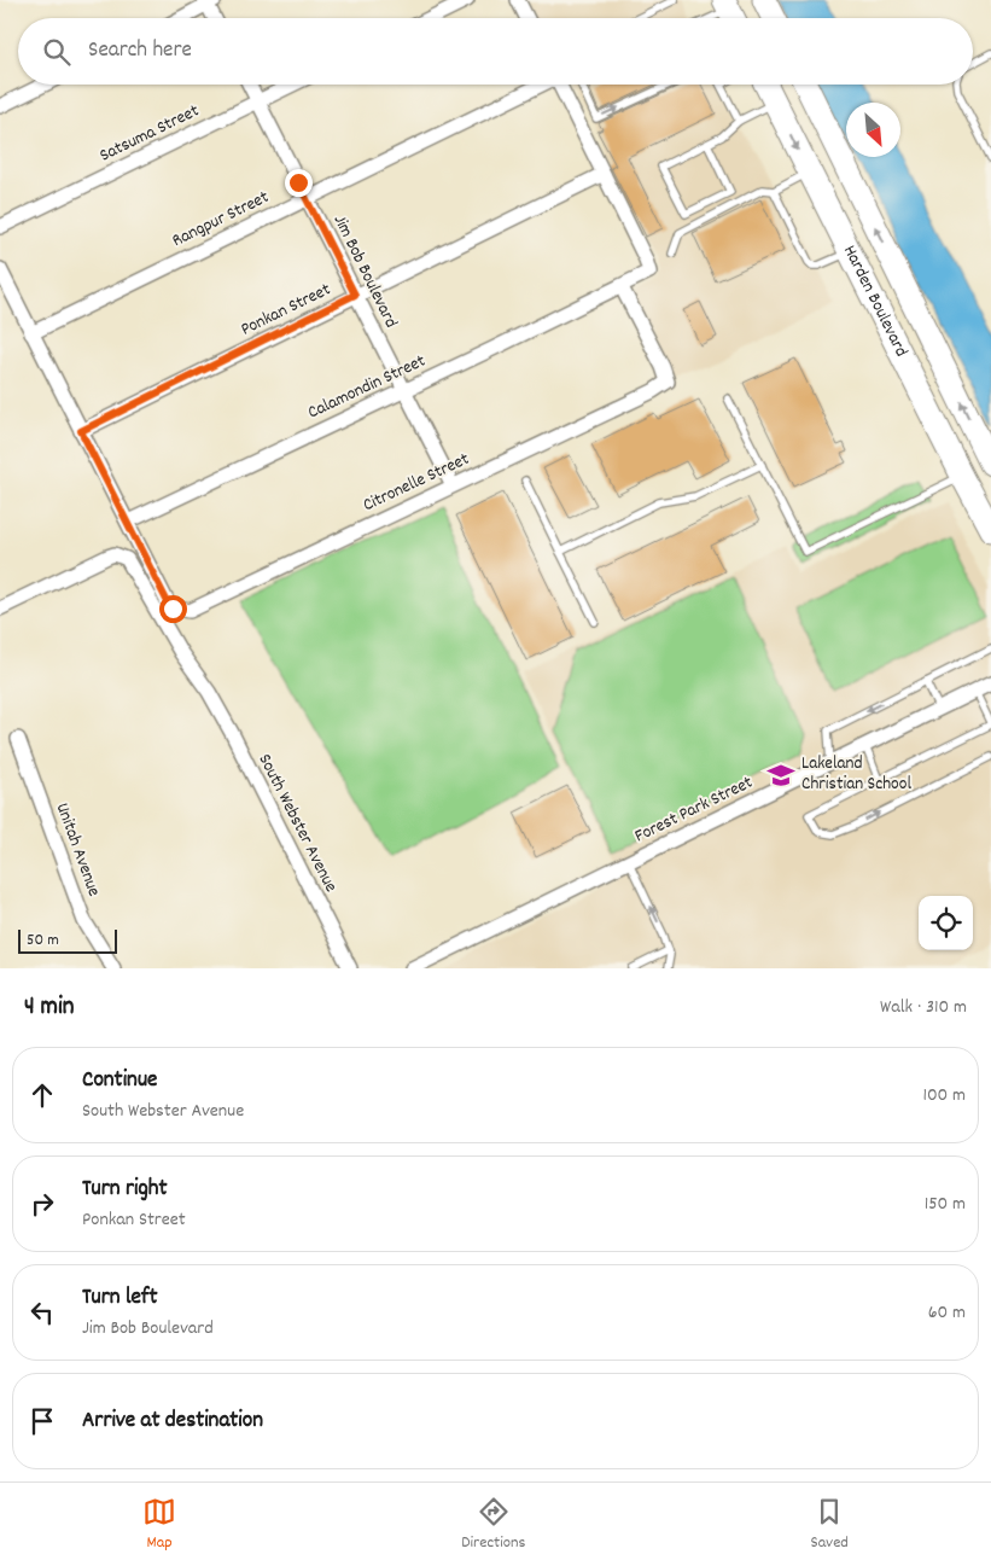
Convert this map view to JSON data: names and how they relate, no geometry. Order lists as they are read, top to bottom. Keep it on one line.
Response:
{"streets":{"main road":["Harden Boulevard"],"street":["Satsuma Street","Rangpur Street","Jim Bob Boulevard","Ponkan Street","Calamondin Street","Citronelle Street","Forest Park Street","South Webster Avenue","Unitah Avenue"]},"crossings":[["Satsuma Street","Jim Bob Boulevard"],["Rangpur Street","Jim Bob Boulevard"],["Jim Bob Boulevard","Ponkan Street"],["Jim Bob Boulevard","Calamondin Street"],["Jim Bob Boulevard","Citronelle Street"],["Ponkan Street","Calamondin Street"],["Calamondin Street","Citronelle Street"]],"places":{"school or university":["Lakeland Christian School"]},"scale_bar":"50 m","north":"bottom right","page":{"search":"Search here","scale":"50 m","heading":["4 min","Walk · 310 m"],"list":[["Continue","South Webster Avenue","100 m"],["Turn right","Ponkan Street","150 m"],["Turn left","Jim Bob Boulevard","60 m"],"Arrive at destination"],"nav":["Map","Directions","Saved"]}}
